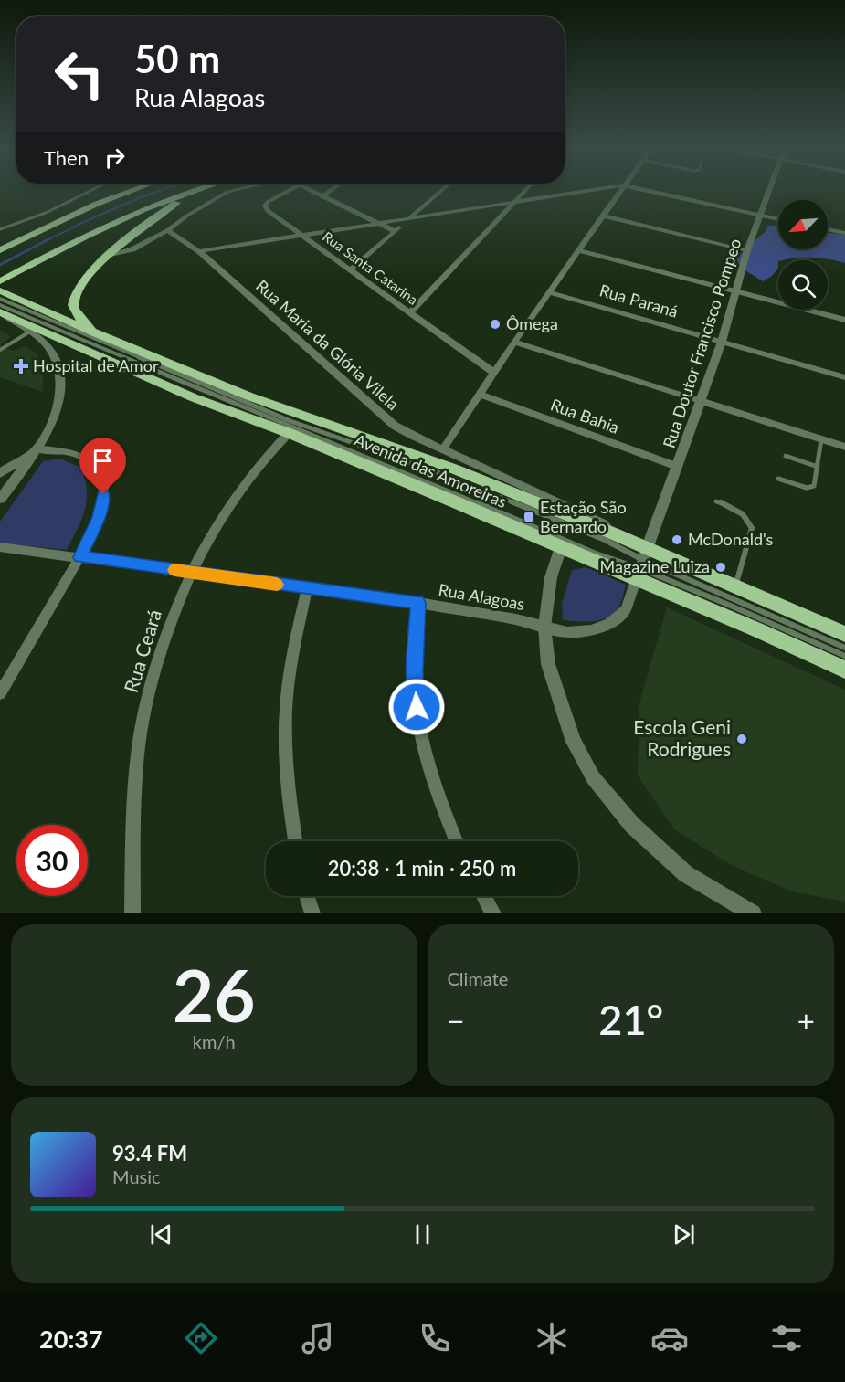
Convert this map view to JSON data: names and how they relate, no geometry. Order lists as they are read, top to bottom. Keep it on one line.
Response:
{"streets":{"main road":["Avenida das Amoreiras"],"street":["Rua Santa Catarina","Rua Paraná","Rua Doutor Francisco Pompeo","Rua Maria da Glória Vilela","Rua Bahia","Rua Alagoas","Rua Ceará"]},"crossings":[["Rua Paraná","Rua Doutor Francisco Pompeo"],["Rua Doutor Francisco Pompeo","Rua Bahia"],["Rua Doutor Francisco Pompeo","Avenida das Amoreiras"],["Rua Doutor Francisco Pompeo","Rua Alagoas"],["Rua Maria da Glória Vilela","Avenida das Amoreiras"],["Avenida das Amoreiras","Rua Alagoas"],["Avenida das Amoreiras","Rua Ceará"],["Rua Alagoas","Rua Ceará"]],"places":{"other":["Ômega","McDonald's","Magazine Luiza","Escola Geni Rodrigues"],"health":["Hospital de Amor"],"transit":["Estação São Bernardo"]},"north":"bottom left","page":{"turn":["50 m","Rua Alagoas"],"then":"Then","limit":"30","trip":"20:38 · 1 min · 250 m","tile":[["26","km/h"],"Climate"],"heat":["−","21°","+"],"song":["93.4 FM","Music"],"tabs":"20:37"}}
